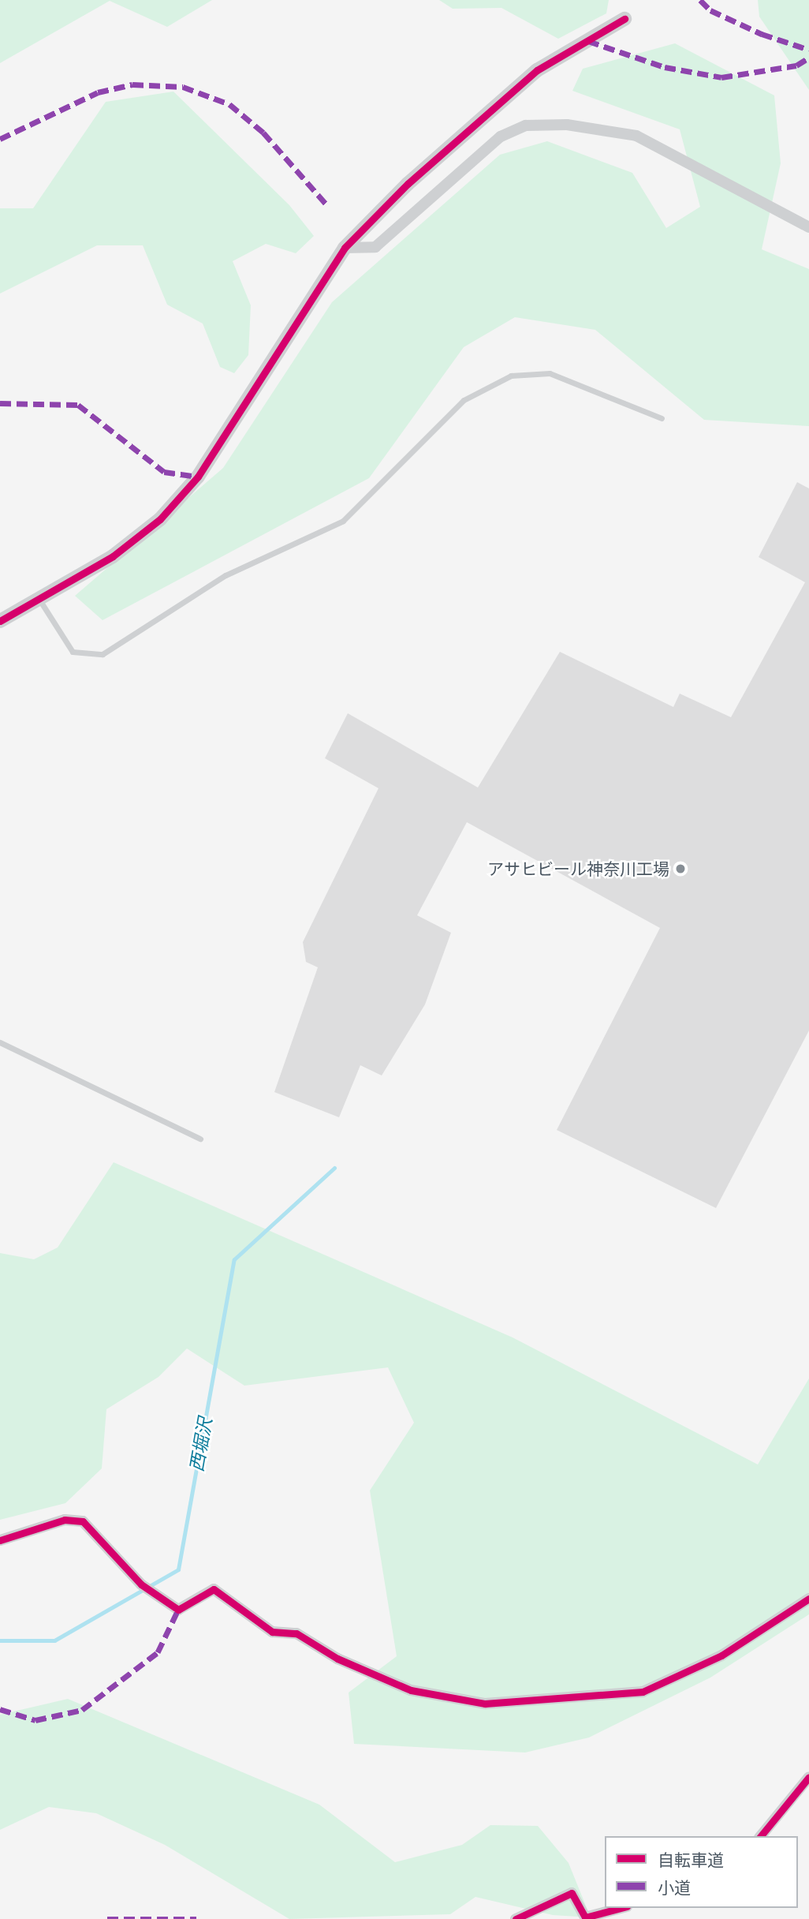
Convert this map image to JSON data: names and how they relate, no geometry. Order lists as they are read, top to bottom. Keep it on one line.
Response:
{"water":["西堀沢"],"places":["アサヒビール神奈川工場"],"legend":["自転車道","小道"]}
